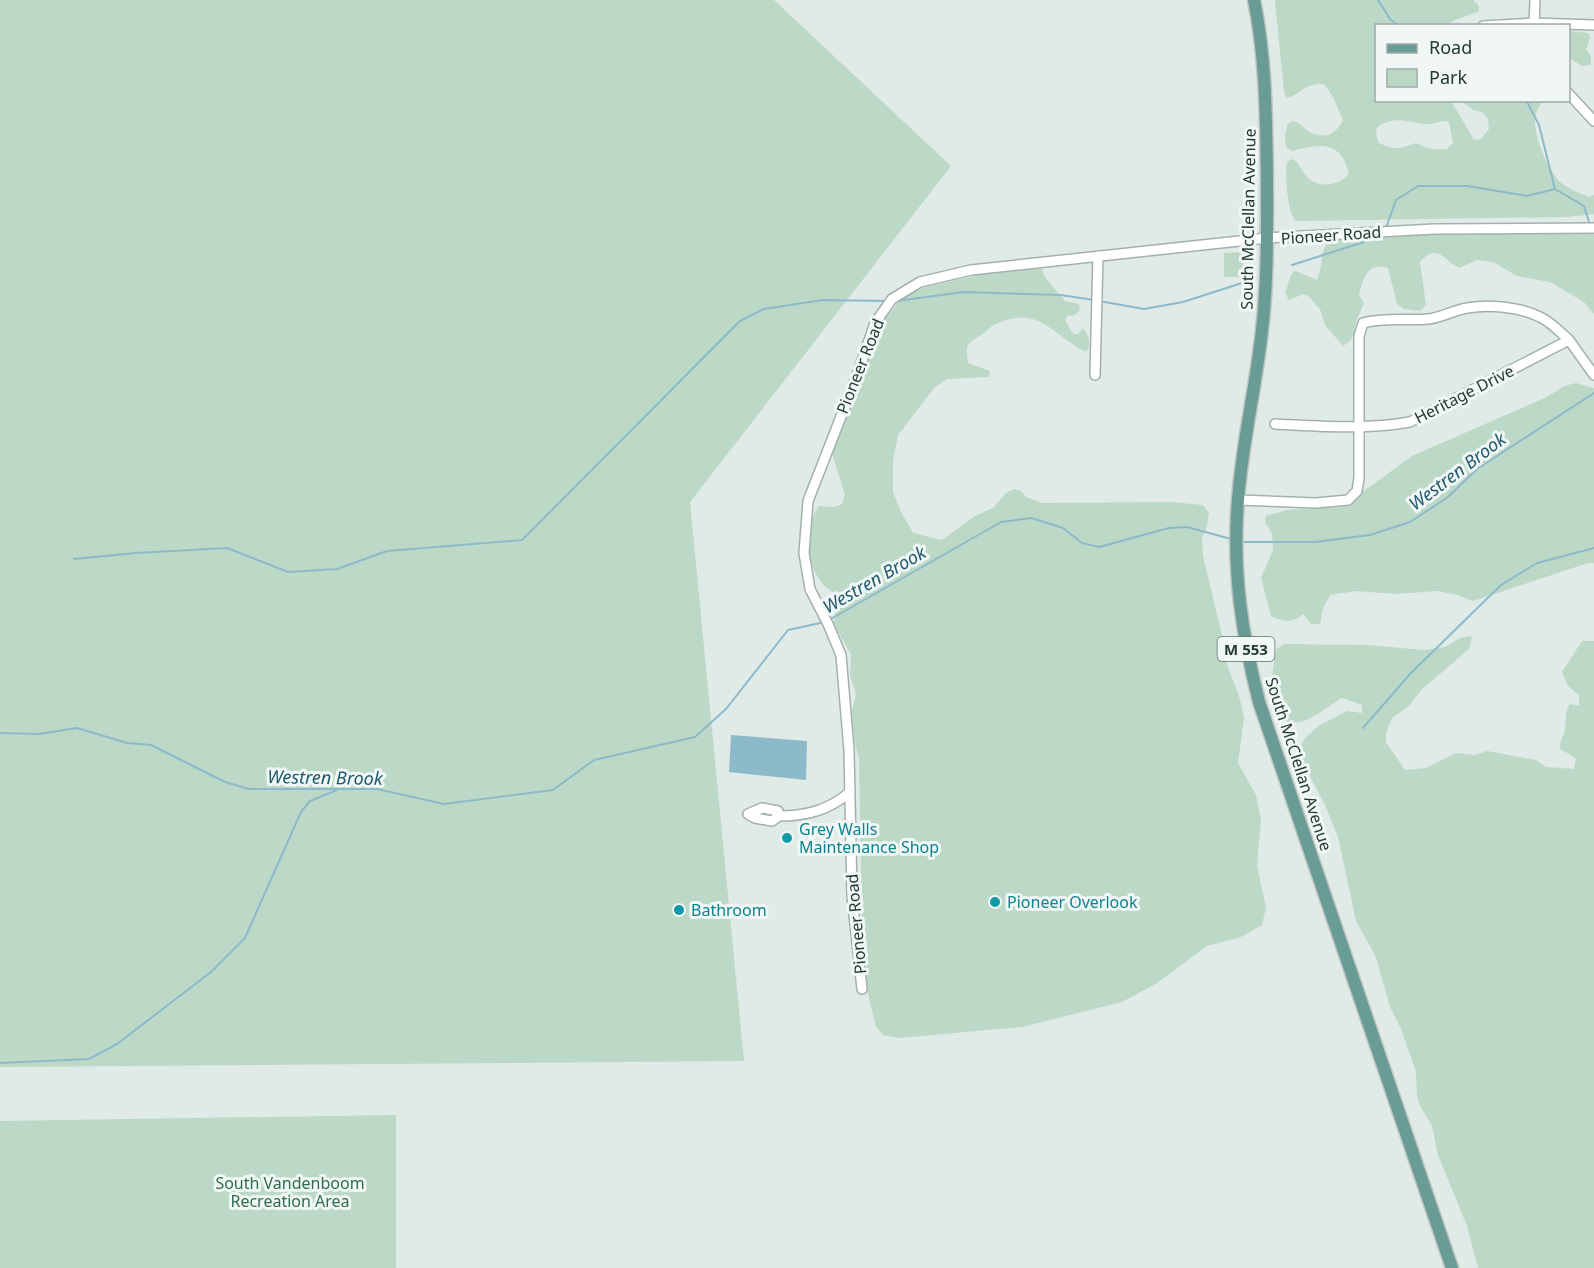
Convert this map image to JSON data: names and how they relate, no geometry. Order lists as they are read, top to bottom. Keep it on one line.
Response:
{"streets":{"main road":["South McClellan Avenue","M 553"],"street":["Pioneer Road","Heritage Drive"]},"crossings":[["South McClellan Avenue","Pioneer Road"]],"water":["Westren Brook"],"parks":["South Vandenboom Recreation Area"],"places":["Grey Walls Maintenance Shop","Pioneer Overlook","Bathroom"],"legend":["Road","Park"]}
